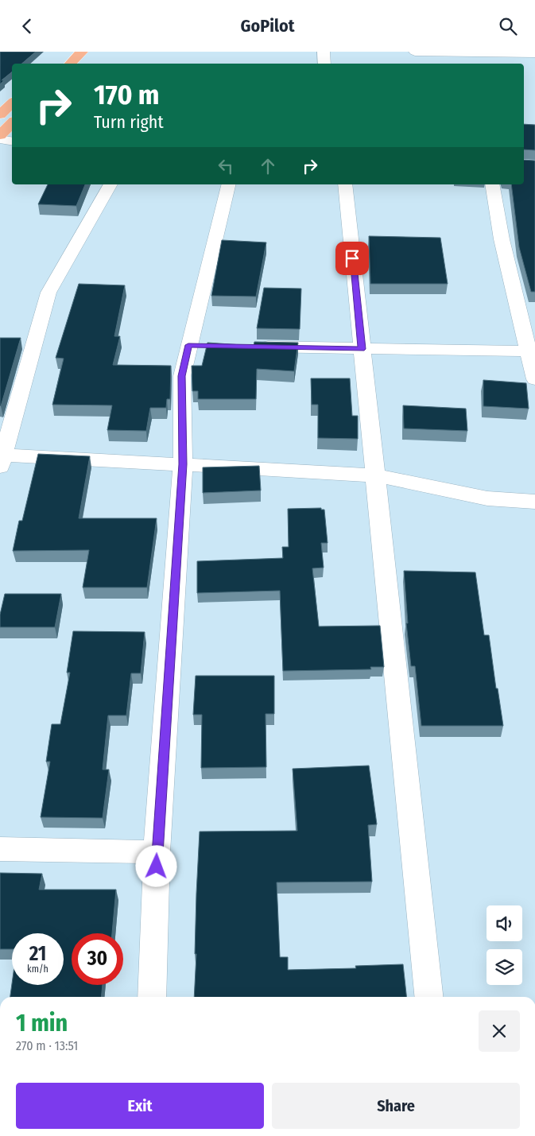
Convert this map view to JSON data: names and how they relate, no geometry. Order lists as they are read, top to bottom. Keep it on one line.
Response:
{"page":{"header":"GoPilot","turn":["170 m","Turn right"],"speed":"21 km/h","limit":"30","heading":["1 min","270 m · 13:51"],"buttons":["Exit","Share"]}}
